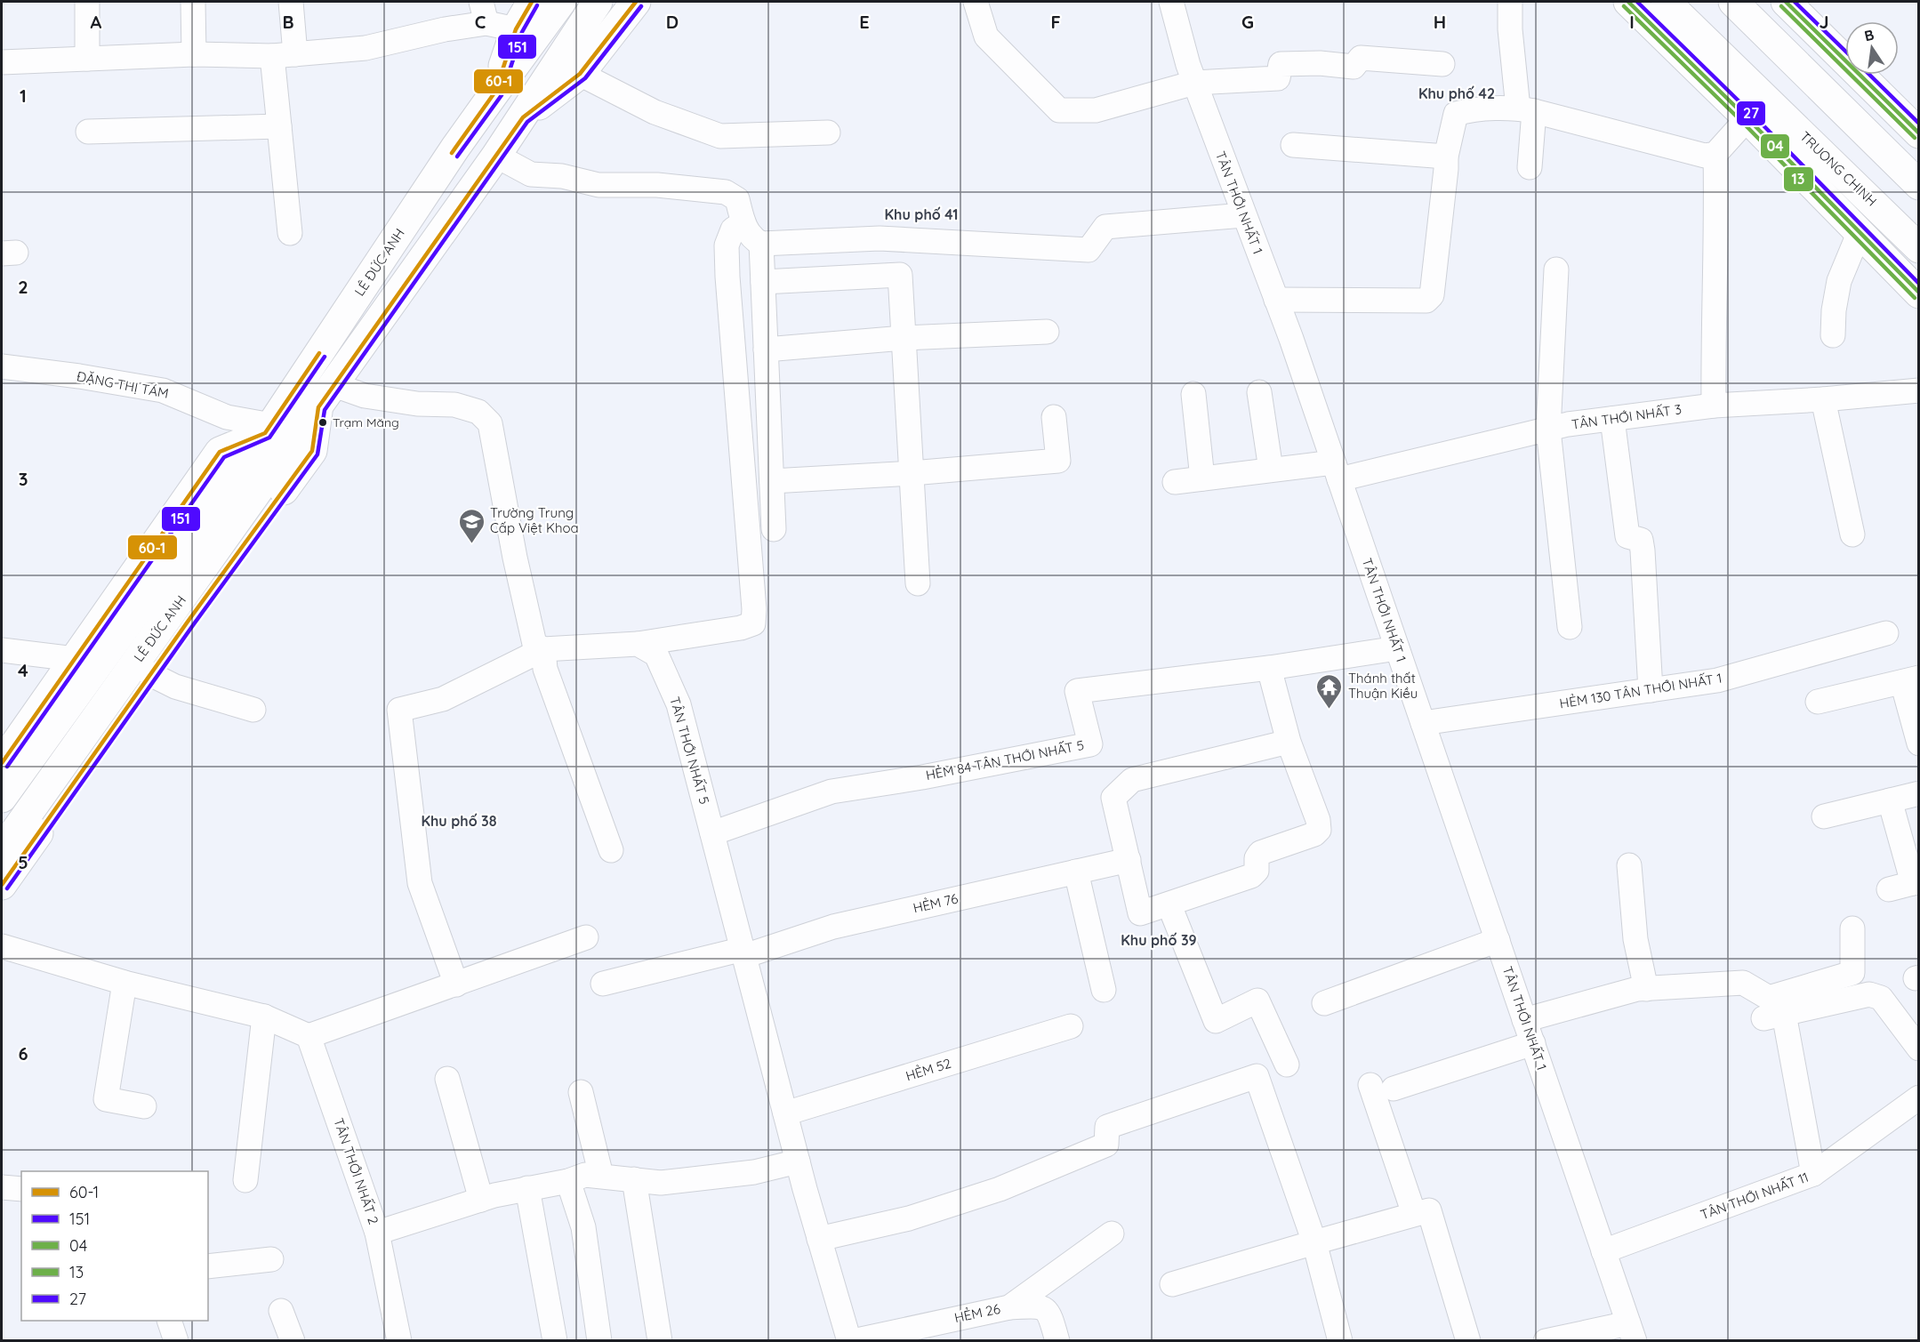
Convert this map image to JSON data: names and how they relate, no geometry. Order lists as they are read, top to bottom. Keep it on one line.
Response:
{"streets":{"main road":["TRUONG CHINH","LÊ ĐỨC ANH"],"street":["TÂN THỚI NHẤT 1","ĐẶNG THỊ TÁM","TÂN THỚI NHẤT 3","HẺM 130 TÂN THỚI NHẤT 1","TÂN THỚI NHẤT 5","HẺM 84 TÂN THỚI NHẤT 5","HẺM 76","HẺM 52","TÂN THỚI NHẤT 2","TÂN THỚI NHẤT 11","HẺM 26"]},"crossings":[["TÂN THỚI NHẤT 1","TÂN THỚI NHẤT 3"],["TÂN THỚI NHẤT 1","HẺM 130 TÂN THỚI NHẤT 1"],["TÂN THỚI NHẤT 1","HẺM 84 TÂN THỚI NHẤT 5"],["TÂN THỚI NHẤT 1","TÂN THỚI NHẤT 11"],["LÊ ĐỨC ANH","ĐẶNG THỊ TÁM"],["TÂN THỚI NHẤT 5","HẺM 84 TÂN THỚI NHẤT 5"],["TÂN THỚI NHẤT 5","HẺM 76"],["TÂN THỚI NHẤT 5","HẺM 52"],["TÂN THỚI NHẤT 5","TÂN THỚI NHẤT 2"]],"districts":["Khu phố 42","Khu phố 41","Khu phố 38","Khu phố 39"],"places":{"other":["Trạm Măng"],"school or university":["Trường Trung Cấp Việt Khoa"],"temple":["Thánh thất Thuận Kiều"]},"lines":["transit line 60-1","transit line 04","transit line 27","transit line 151","transit line 13"],"legend":["60-1","151","04","13","27"],"north":"top","grid":{"columns":["A","B","C","D","E","F","G","H","I","J"],"rows":["1","2","3","4","5","6"]}}
